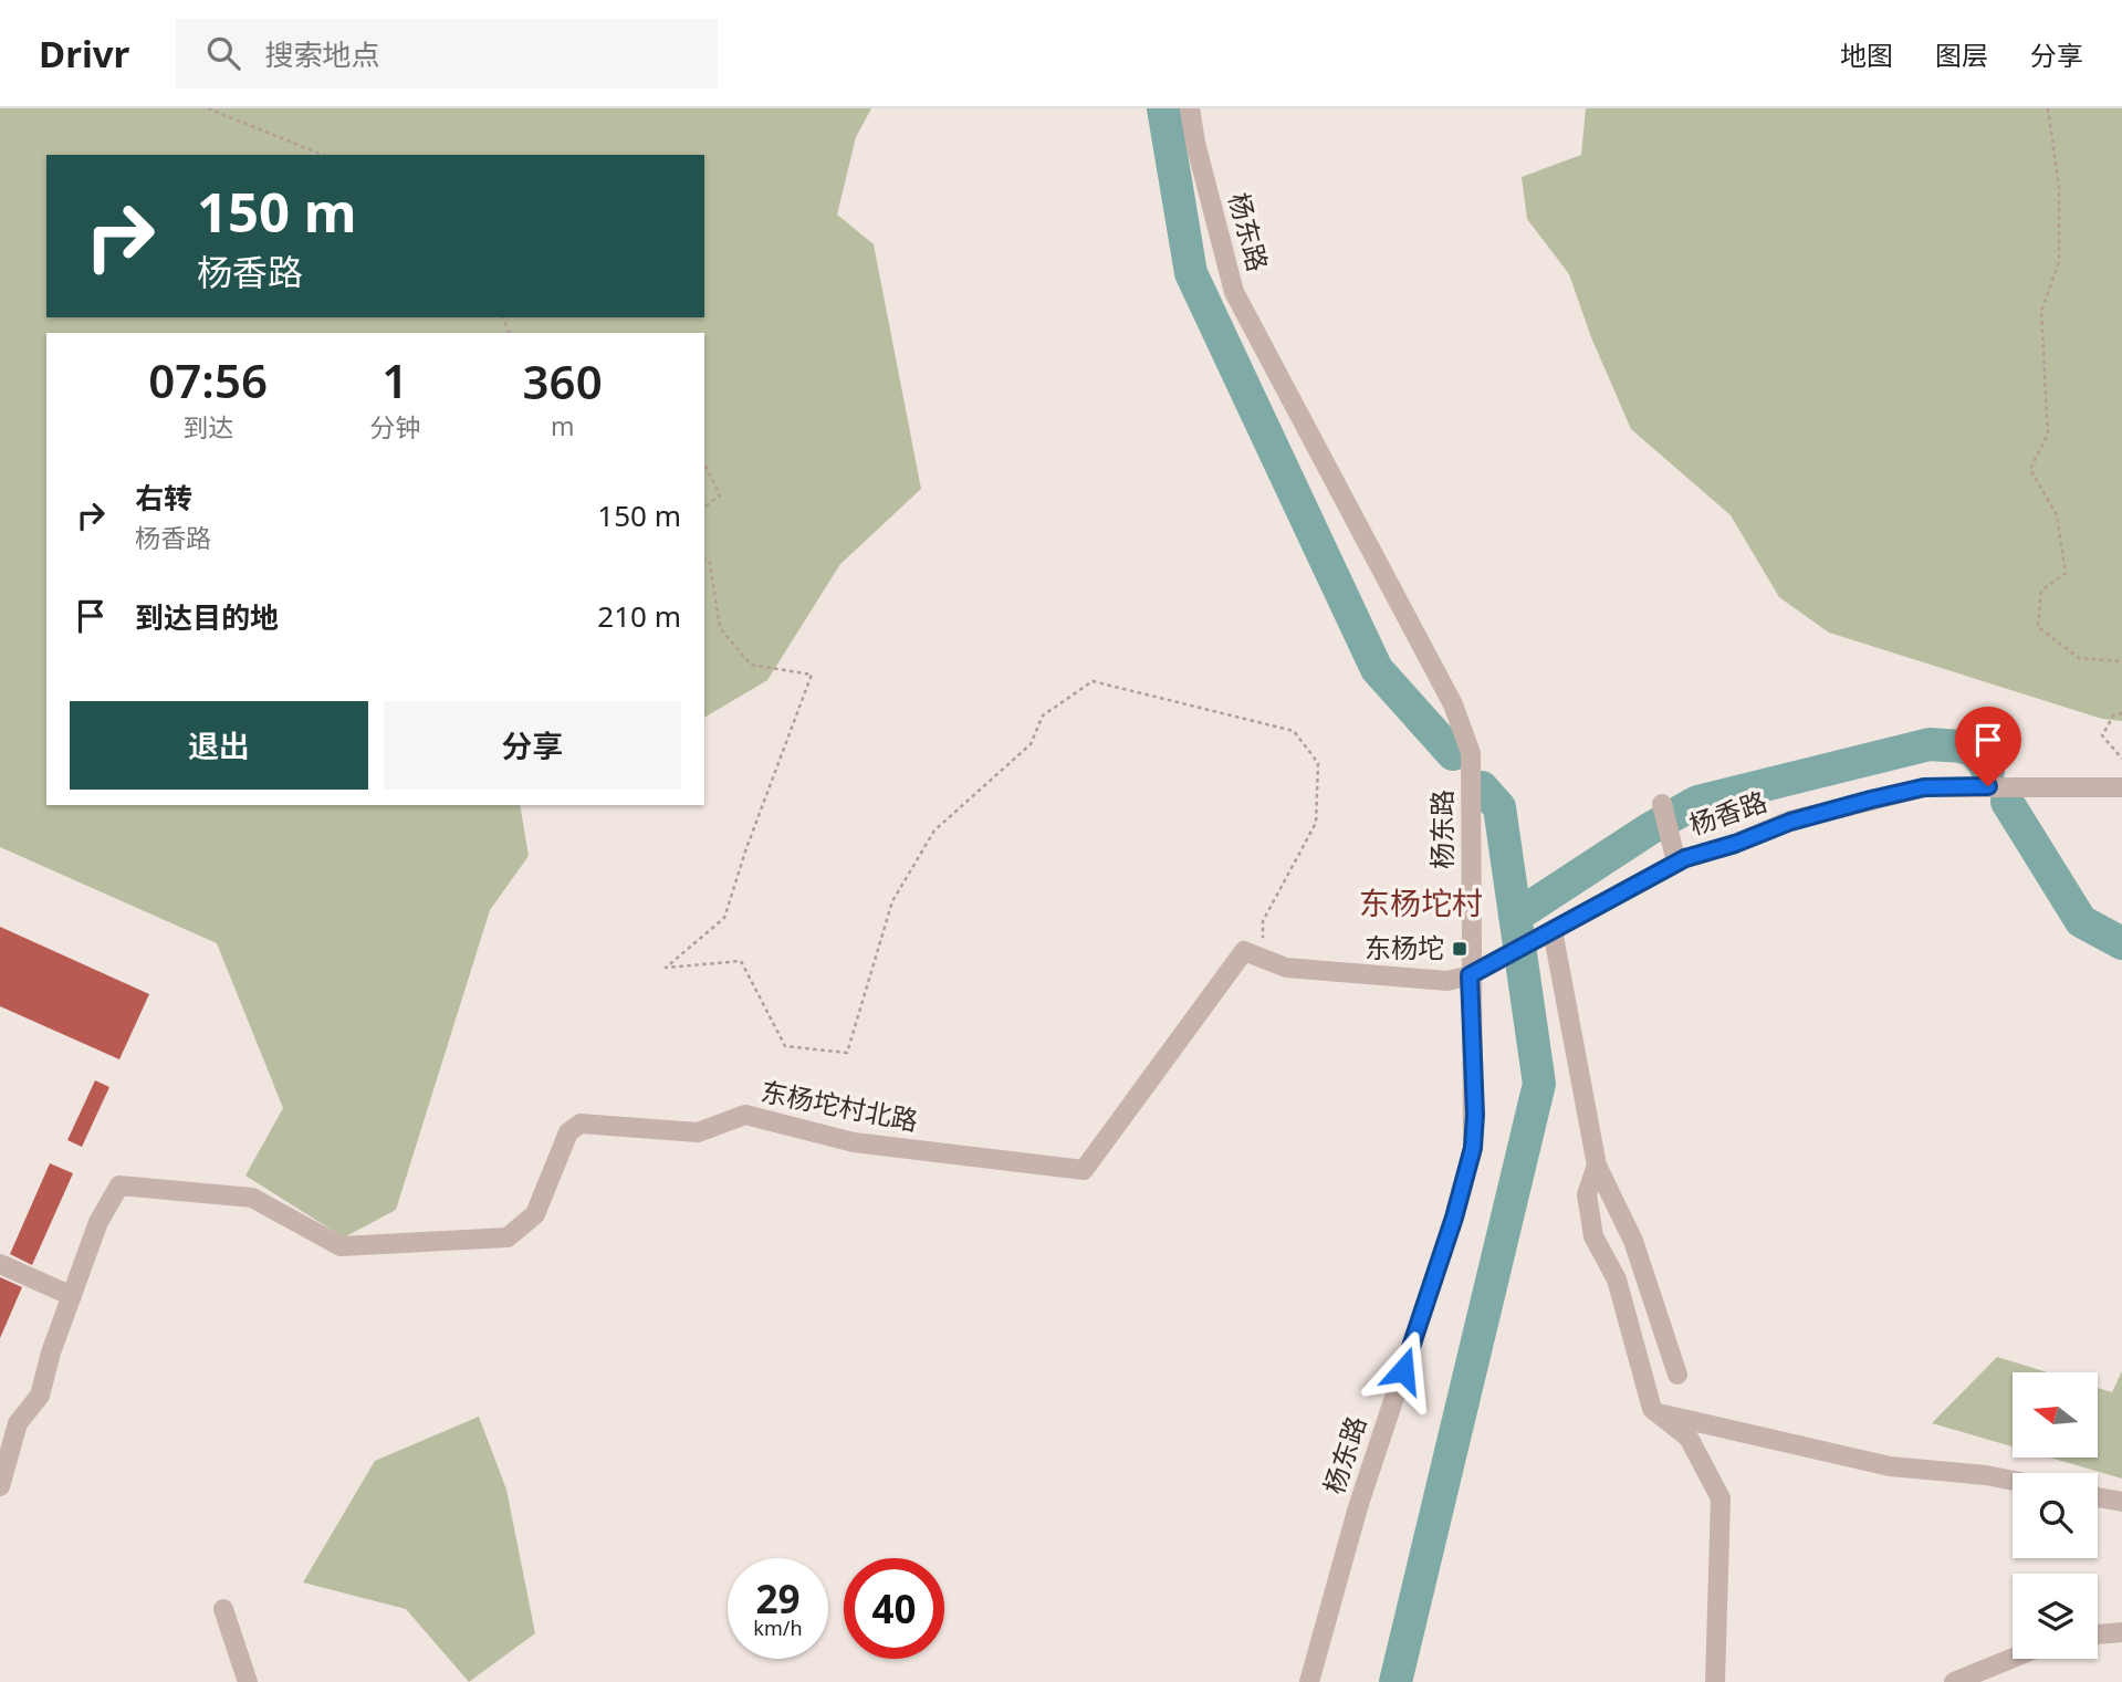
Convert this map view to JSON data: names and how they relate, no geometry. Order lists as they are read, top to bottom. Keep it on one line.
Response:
{"streets":{"street":["杨东路","杨香路","东杨坨村北路"]},"crossings":[["杨东路","杨香路"],["杨东路","东杨坨村北路"],["杨香路","东杨坨村北路"]],"districts":["东杨坨村"],"places":{"transit":["东杨坨"]},"north":"left","page":{"header":"Drivr","search":"搜索地点","nav":["地图","图层","分享"],"turn":["150 m","杨香路"],"eta":["07:56","到达","1","分钟","360","m"],"list":[{"name":"右转","note":"杨香路","value":"150 m"},{"name":"到达目的地","value":"210 m"}],"buttons":["退出","分享"],"speed":"29 km/h","limit":"40"}}
